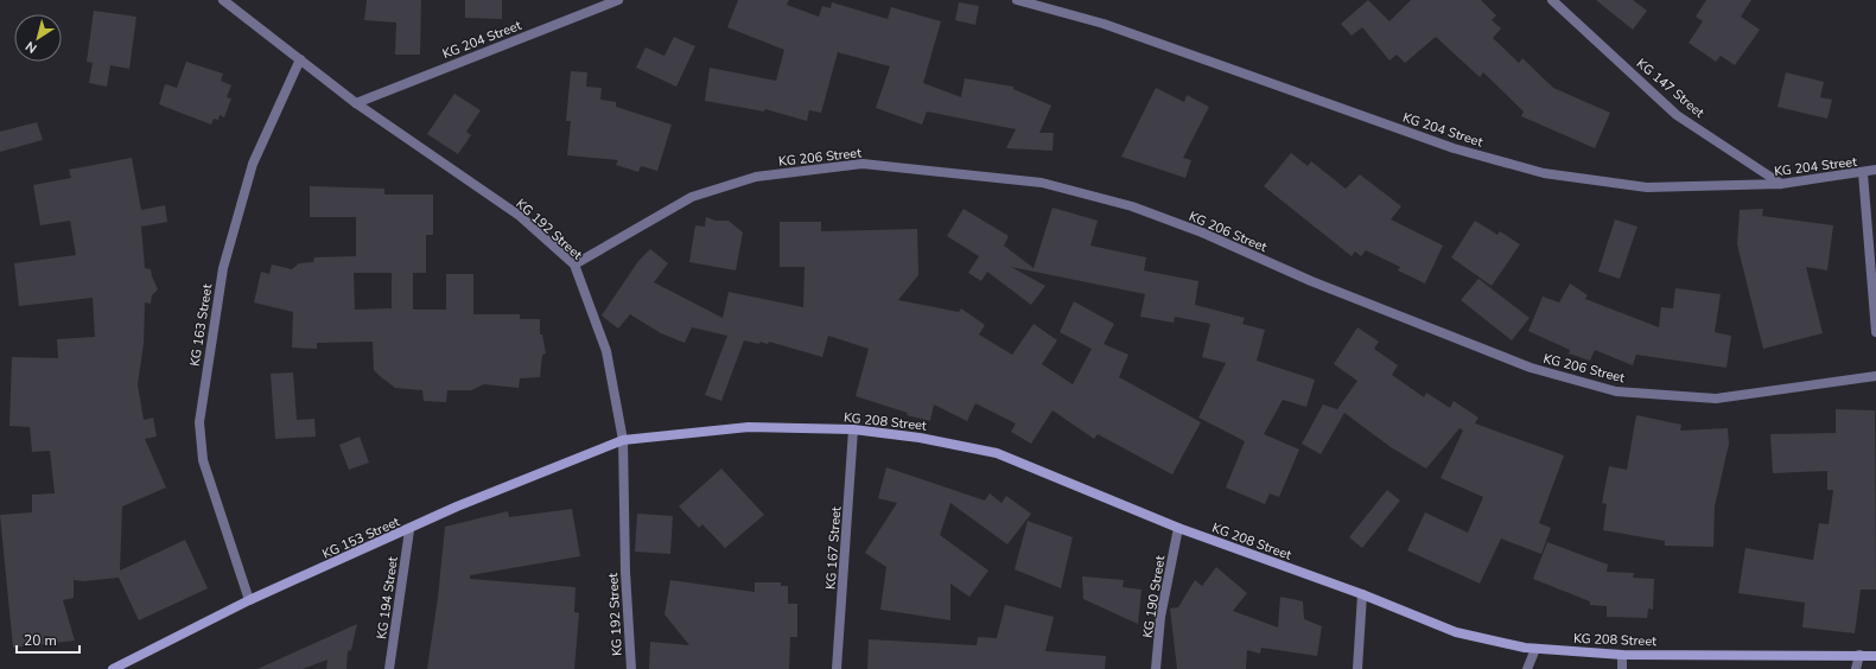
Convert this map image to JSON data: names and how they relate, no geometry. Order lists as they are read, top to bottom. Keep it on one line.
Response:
{"streets":{"street":["KG 204 Street","KG 147 Street","KG 206 Street","KG 192 Street","KG 163 Street","KG 208 Street","KG 153 Street","KG 167 Street","KG 190 Street","KG 194 Street"]},"crossings":[["KG 204 Street","KG 147 Street"],["KG 204 Street","KG 192 Street"],["KG 206 Street","KG 192 Street"],["KG 192 Street","KG 163 Street"],["KG 192 Street","KG 208 Street"],["KG 192 Street","KG 153 Street"],["KG 163 Street","KG 153 Street"],["KG 208 Street","KG 153 Street"],["KG 208 Street","KG 167 Street"],["KG 208 Street","KG 190 Street"],["KG 153 Street","KG 194 Street"]],"scale_bar":"20 m","north":"bottom left"}
